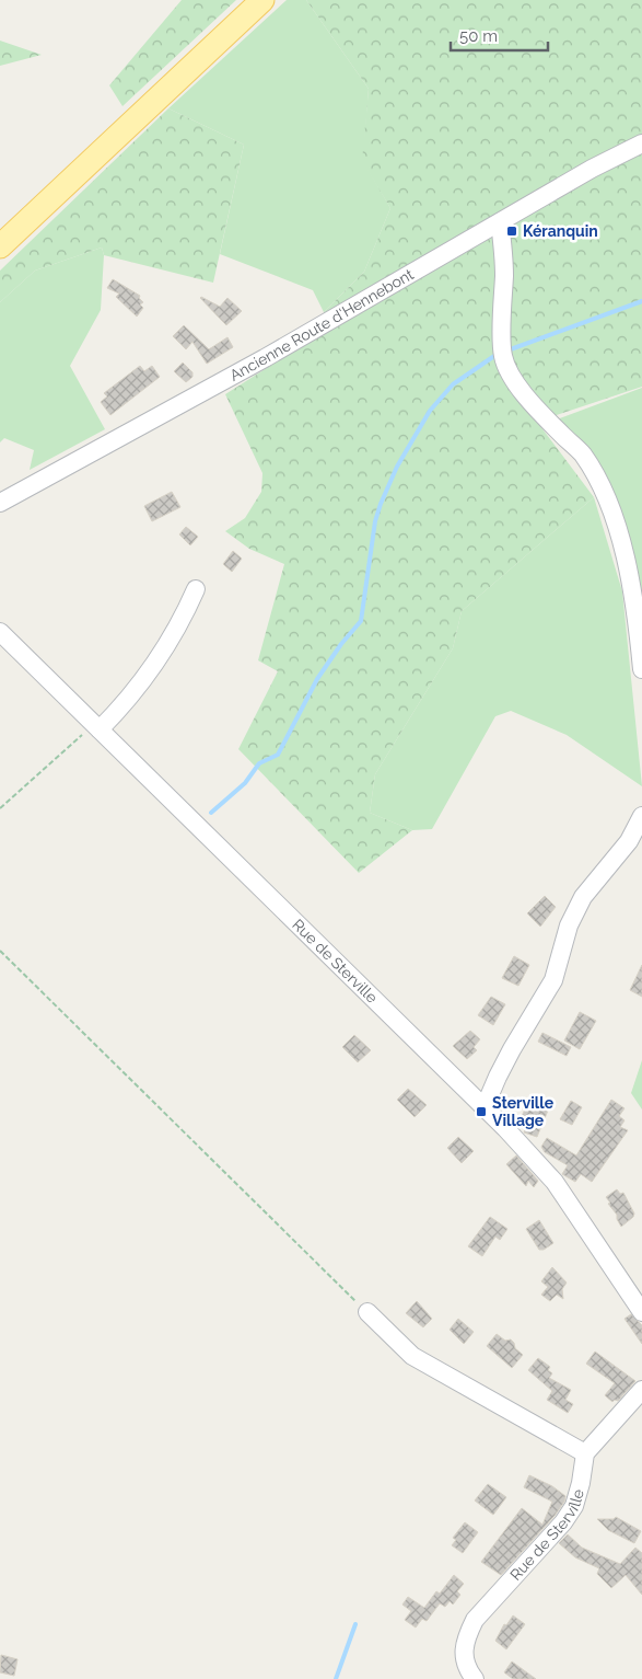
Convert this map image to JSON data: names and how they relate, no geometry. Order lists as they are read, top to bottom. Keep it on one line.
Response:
{"streets":{"street":["Ancienne Route d'Hennebont","Rue de Sterville"]},"places":{"transit":["Kéranquin","Sterville Village"]},"scale_bar":"50 m"}
